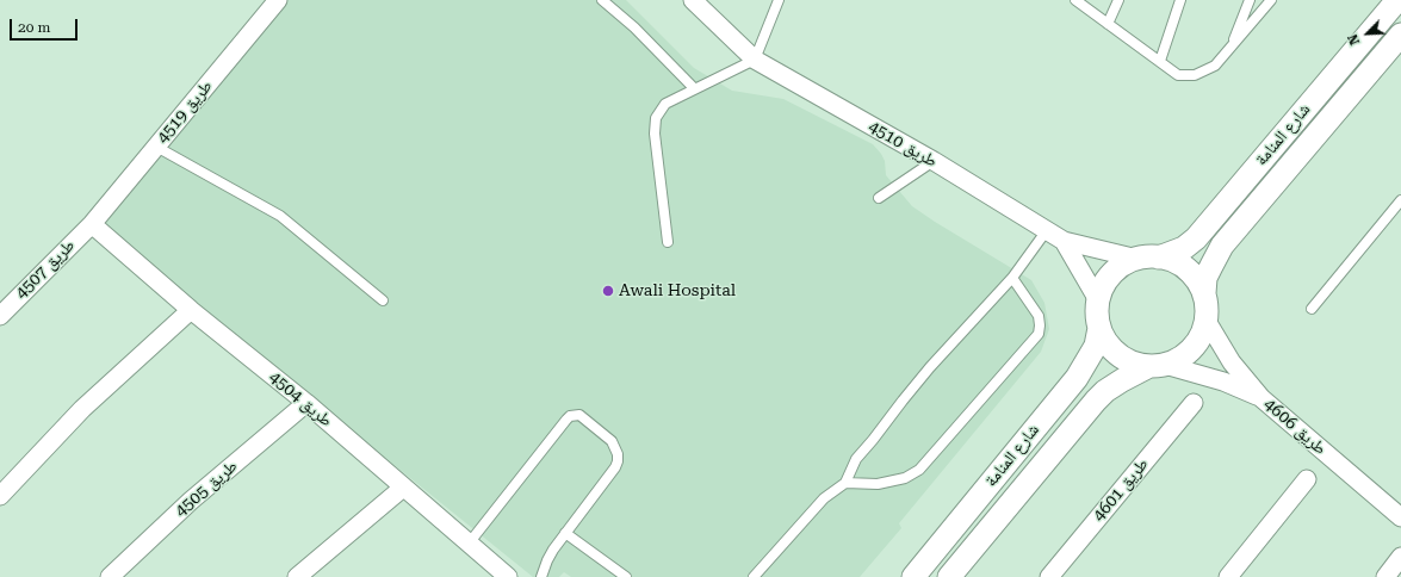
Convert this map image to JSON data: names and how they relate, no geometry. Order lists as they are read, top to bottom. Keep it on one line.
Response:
{"streets":{"street":["طريق 4519","شارع المنامة","طريق 4510","طريق 4507","طريق 4504","طريق 4606","طريق 4505","طريق 4601"]},"crossings":[["طريق 4519","طريق 4507"],["طريق 4519","طريق 4504"],["شارع المنامة","طريق 4510"],["شارع المنامة","طريق 4606"],["طريق 4510","طريق 4606"],["طريق 4507","طريق 4504"],["طريق 4504","طريق 4505"]],"places":["Awali Hospital"],"scale_bar":"20 m","north":"bottom left"}
